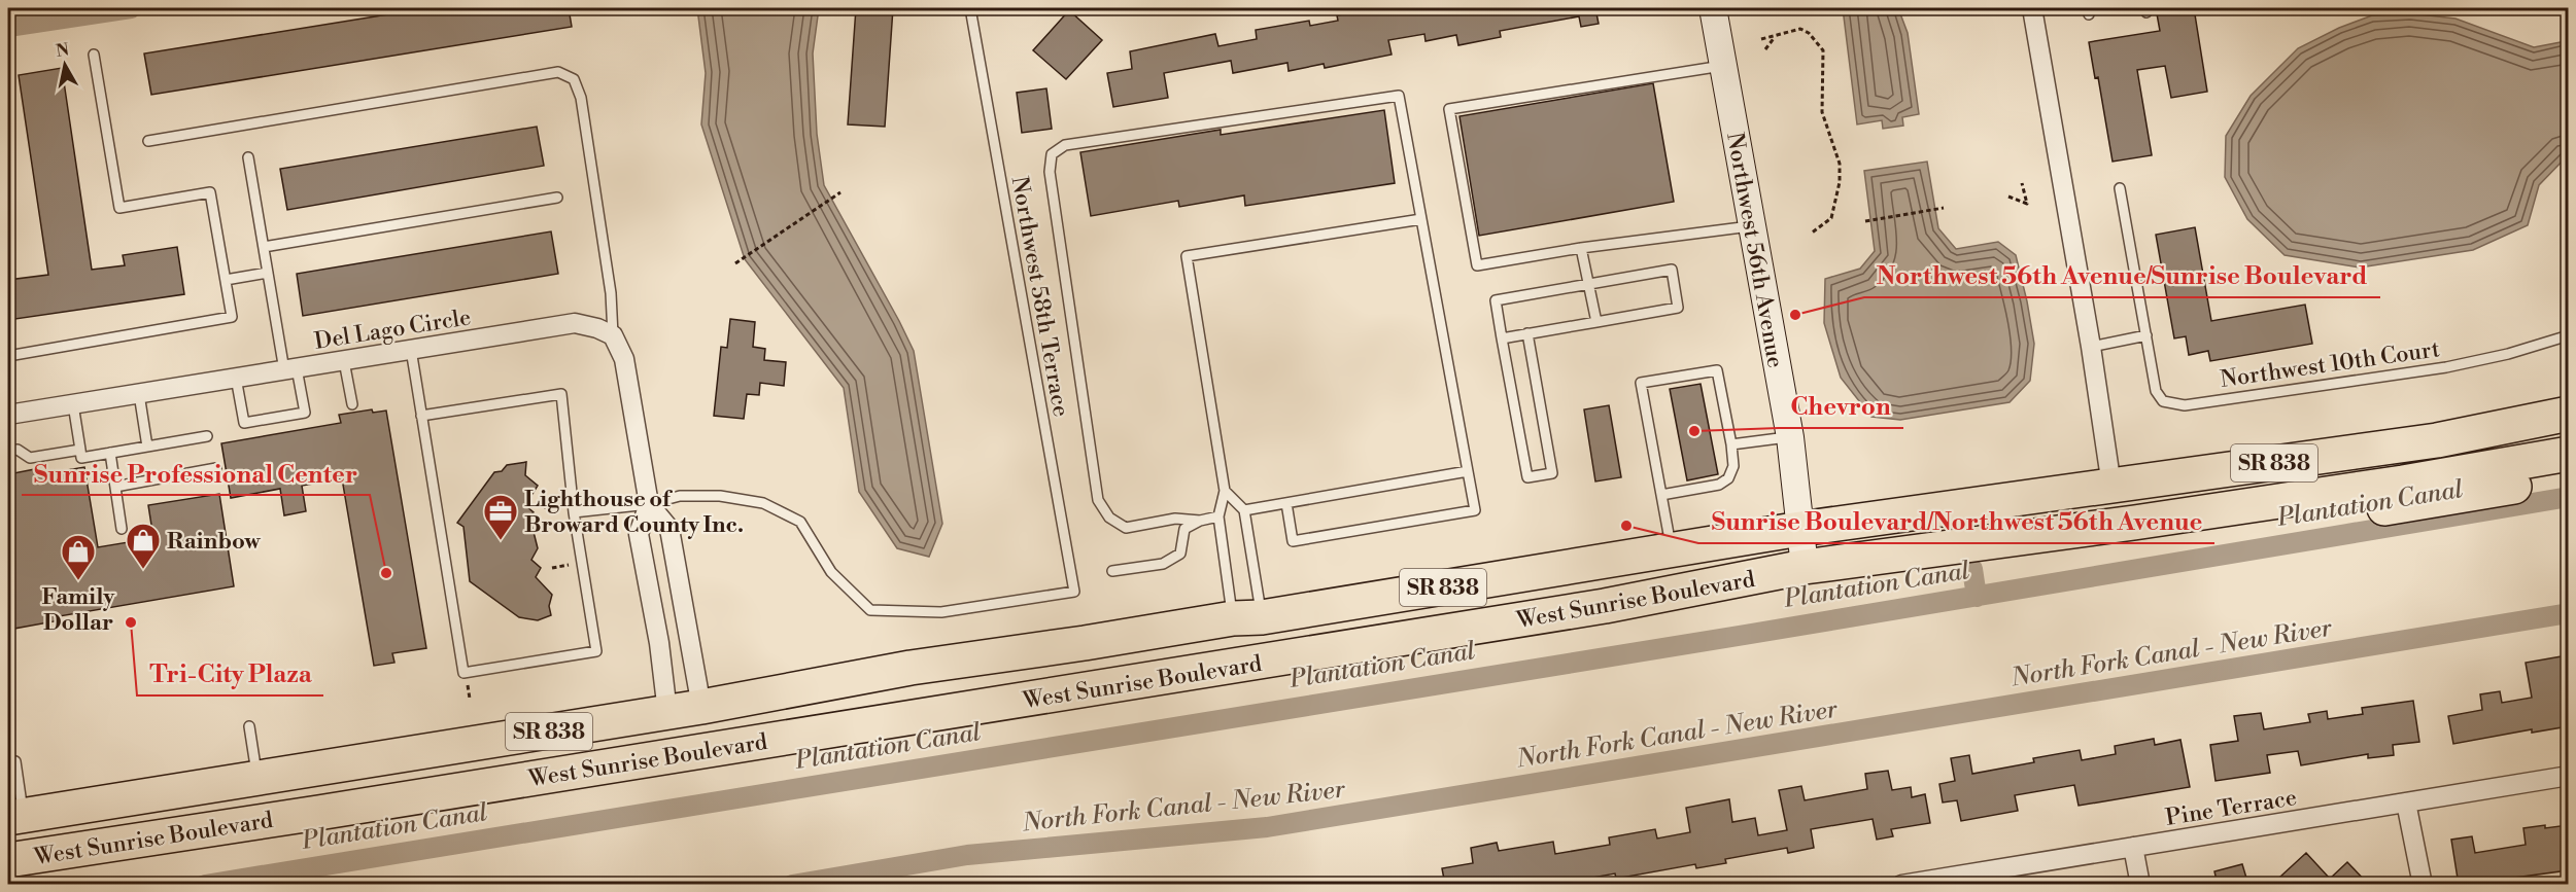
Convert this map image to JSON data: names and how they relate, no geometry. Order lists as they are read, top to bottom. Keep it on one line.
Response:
{"streets":{"highway":["SR 838","West Sunrise Boulevard"],"street":["Northwest 56th Avenue","Del Lago Circle","Pine Terrace"],"lane":["Northwest 58th Terrace","Northwest 10th Court"]},"crossings":[["Northwest 56th Avenue","West Sunrise Boulevard"]],"water":["Plantation Canal","North Fork Canal - New River"],"places":{"other":["Northwest 56th Avenue/Sunrise Boulevard","Chevron","Sunrise Boulevard/Northwest 56th Avenue","Sunrise Professional Center","Tri-City Plaza"],"office":["Lighthouse of Broward County Inc."],"shop":["Rainbow","Family Dollar"]},"north":"top"}
